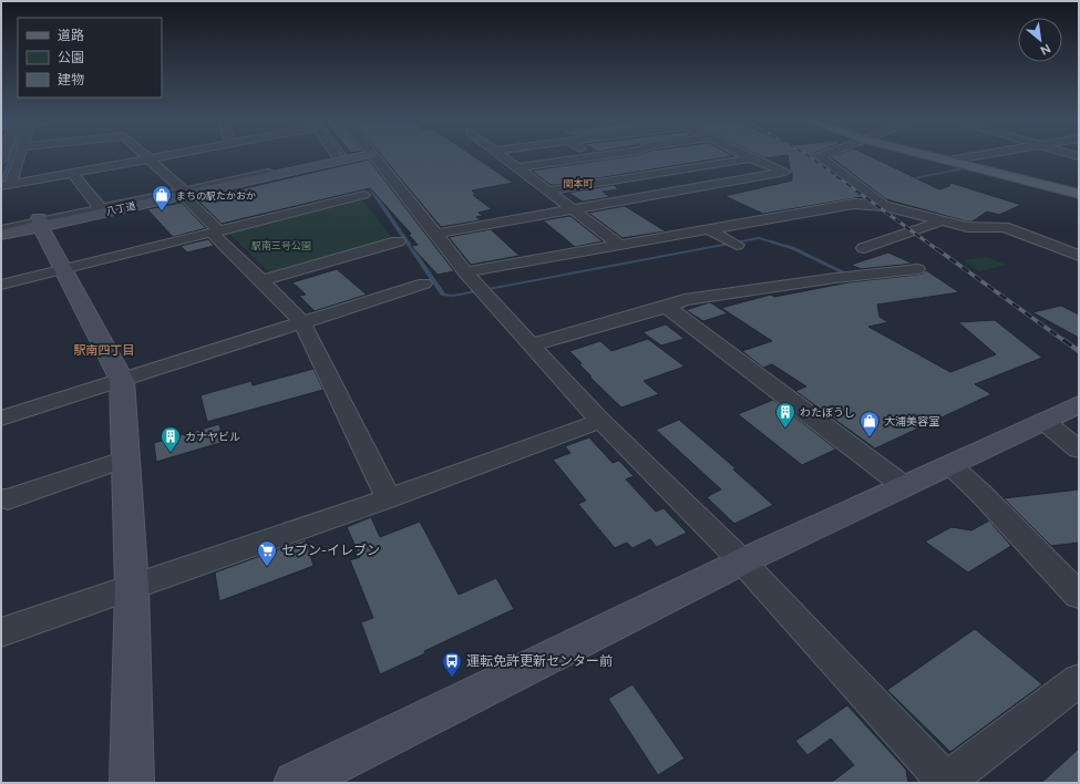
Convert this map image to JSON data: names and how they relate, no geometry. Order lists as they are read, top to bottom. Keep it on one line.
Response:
{"streets":{"street":["八丁道"]},"districts":["関本町","駅南四丁目"],"parks":["駅南三号公園"],"places":{"shop":["まちの駅たかおか","大浦美容室"],"building":["わたぼうし","カナヤビル"],"supermarket":["セブン-イレブン"],"bus stop":["運転免許更新センター前"]},"legend":["道路","公園","建物"],"north":"bottom right"}
